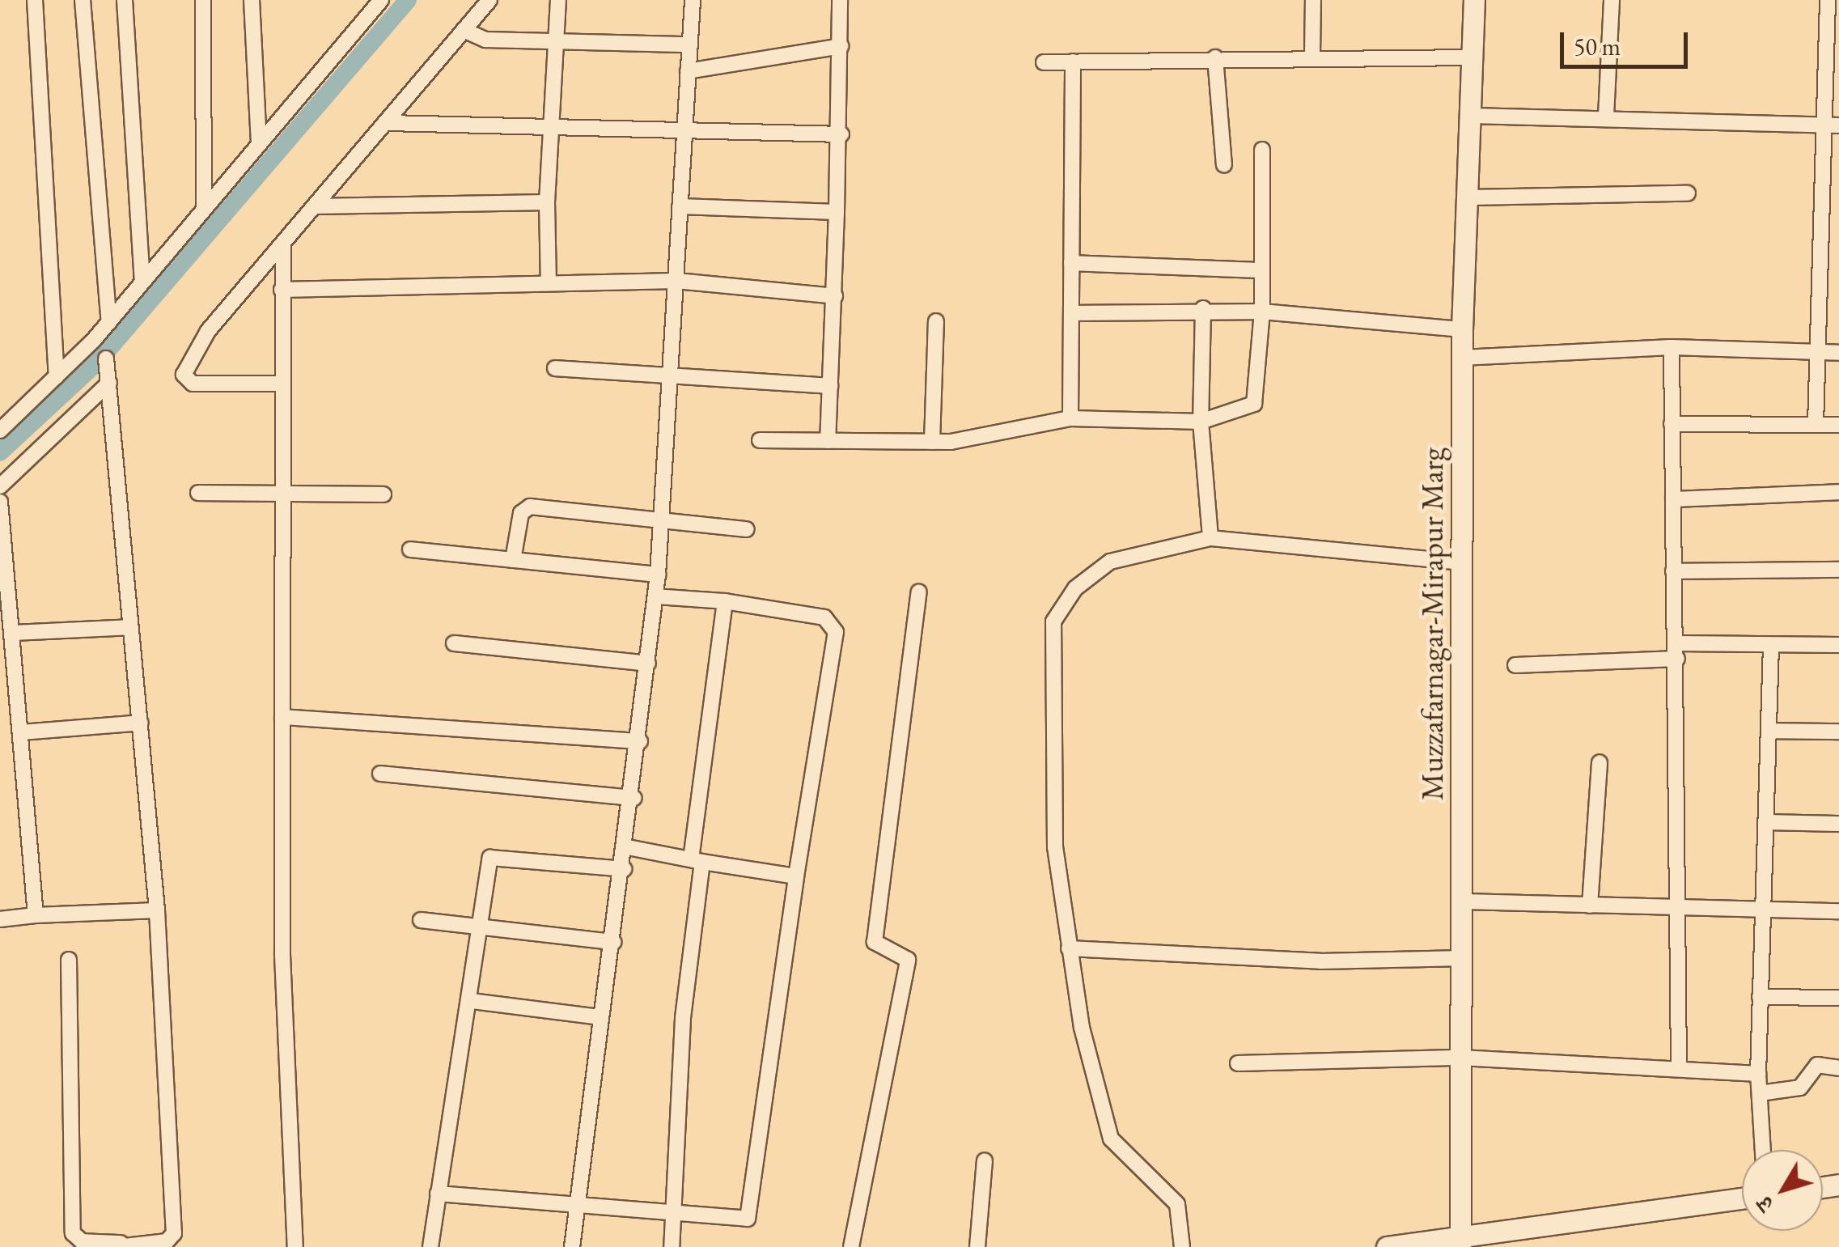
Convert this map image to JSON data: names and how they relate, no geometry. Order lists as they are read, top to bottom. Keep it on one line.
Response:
{"streets":{"main road":["Muzzafarnagar-Mirapur Marg"]},"scale_bar":"50 m","north":"bottom left"}
